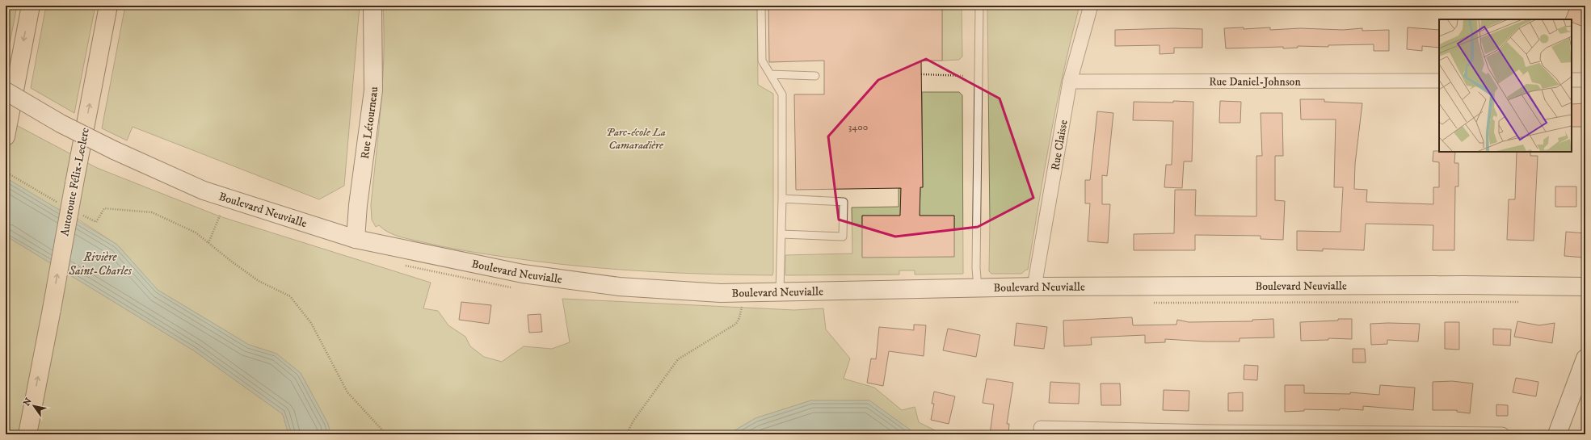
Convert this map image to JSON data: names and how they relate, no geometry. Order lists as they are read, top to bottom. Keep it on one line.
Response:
{"streets":{"highway":["Autoroute Félix-Leclerc"],"main road":["Rue Létourneau","Boulevard Neuvialle"],"street":["Rue Daniel-Johnson","Rue Claisse"]},"crossings":[["Rue Daniel-Johnson","Rue Claisse"],["Rue Létourneau","Boulevard Neuvialle"],["Rue Claisse","Boulevard Neuvialle"]],"water":["Rivière Saint-Charles"],"parks":["Parc-école La Camaradière"],"house_numbers":["3400"],"north":"top left"}
